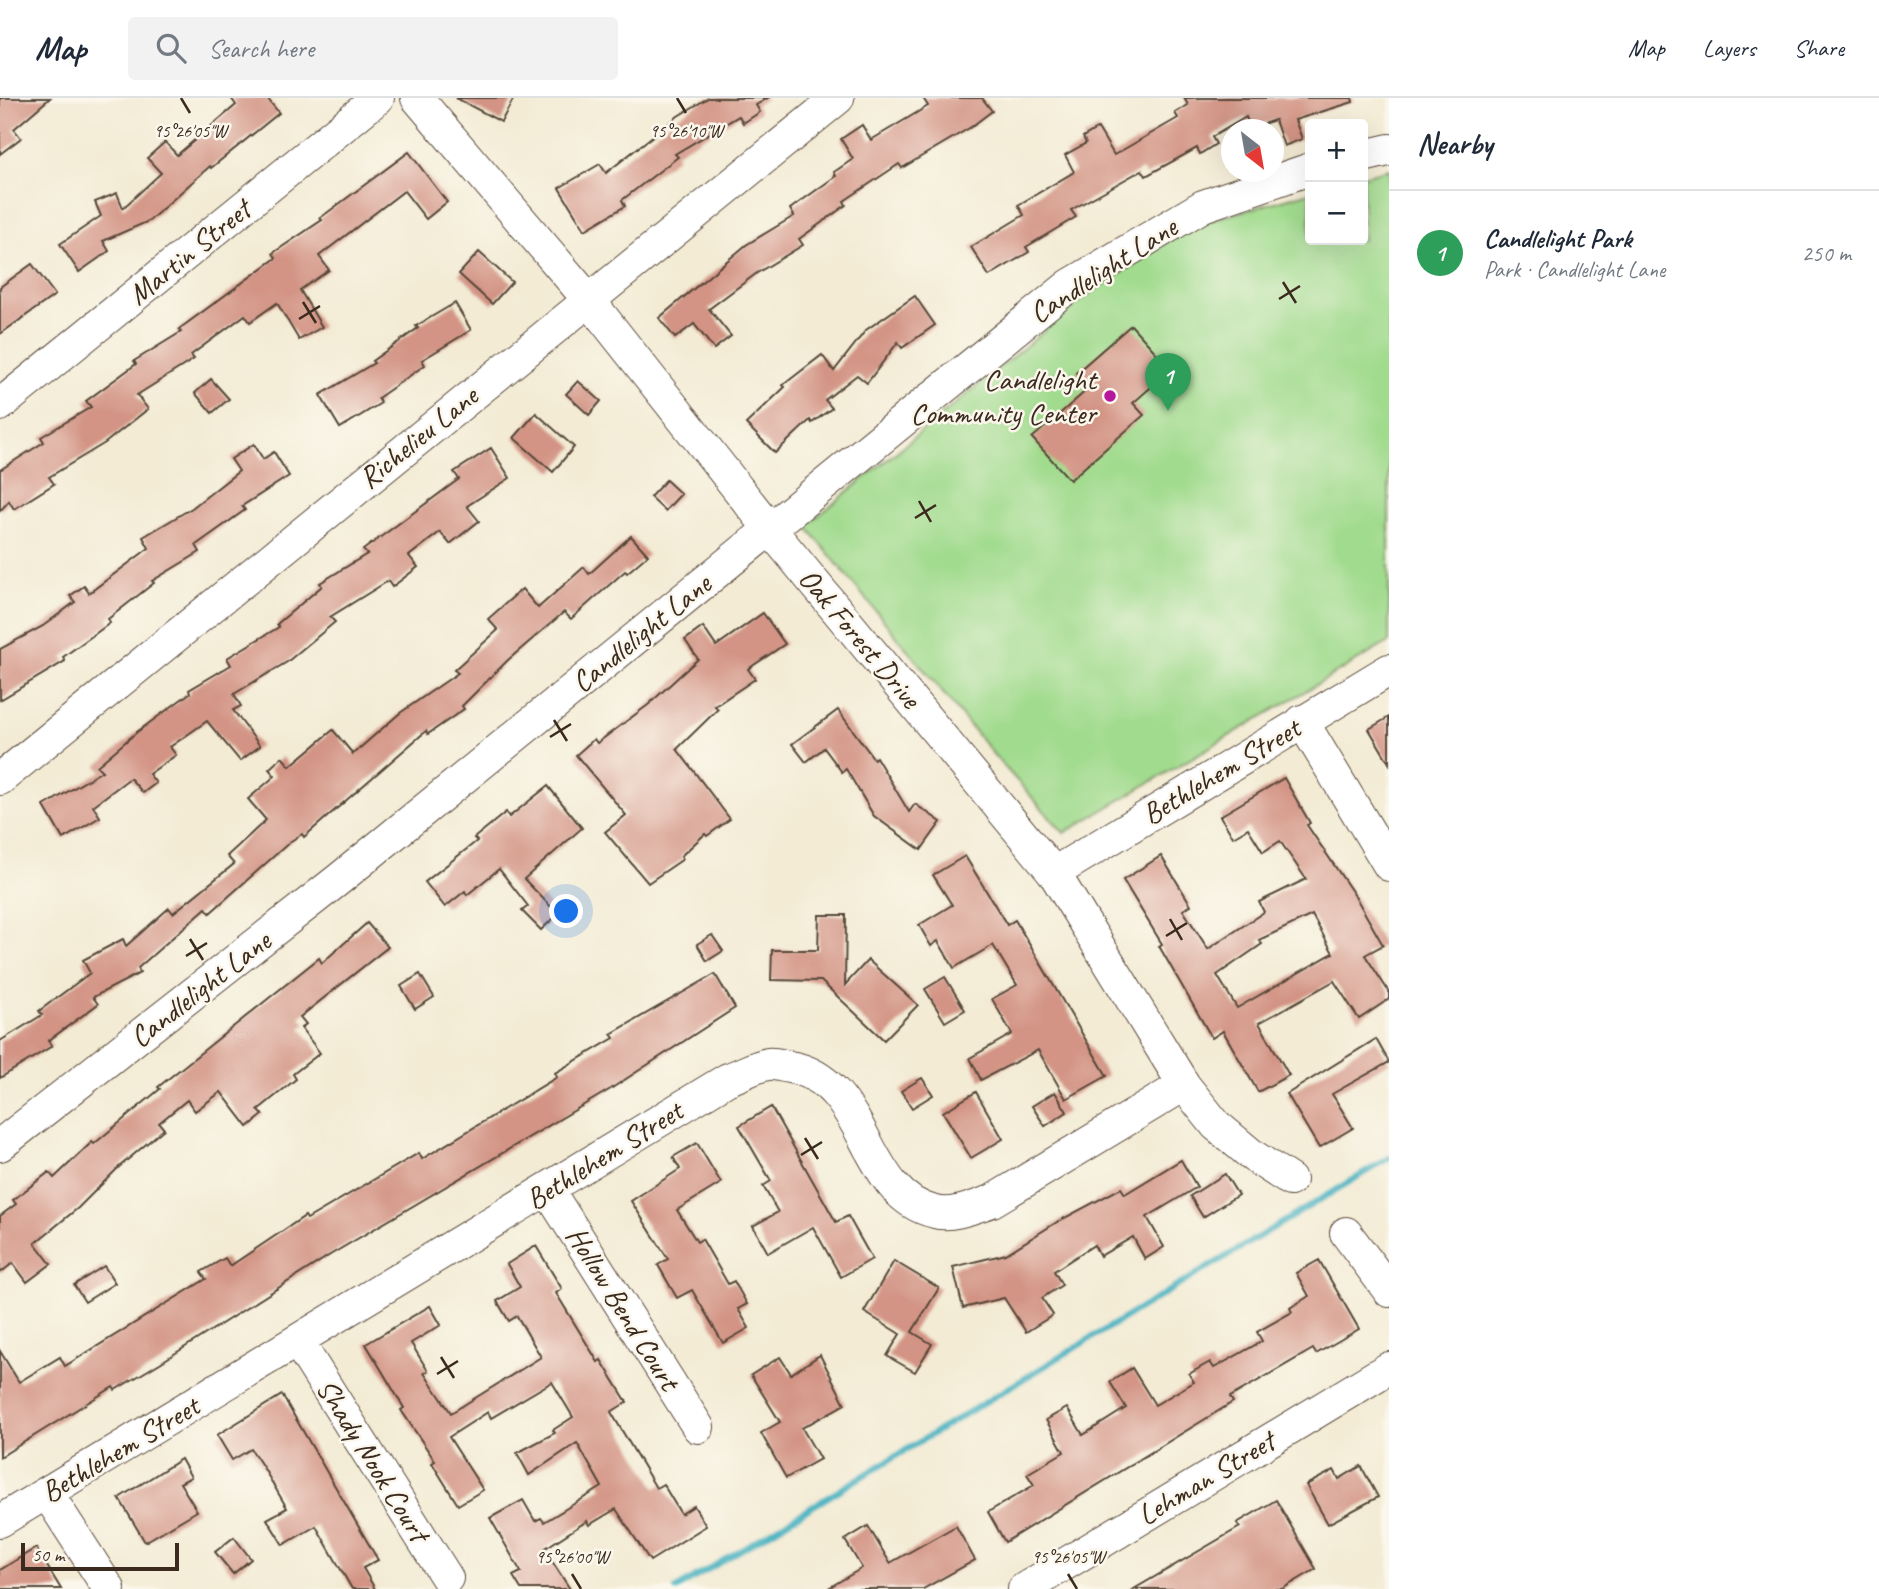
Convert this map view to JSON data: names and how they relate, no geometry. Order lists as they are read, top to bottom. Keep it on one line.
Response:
{"streets":{"street":["Martin Street","Candlelight Lane","Richelieu Lane","Oak Forest Drive","Bethlehem Street","Hollow Bend Court","Shady Nook Court","Lehman Street"]},"crossings":[["Candlelight Lane","Oak Forest Drive"],["Richelieu Lane","Oak Forest Drive"],["Oak Forest Drive","Bethlehem Street"],["Bethlehem Street","Hollow Bend Court"],["Bethlehem Street","Shady Nook Court"]],"places":["Candlelight Community Center"],"scale_bar":"50 m","north":"bottom right","page":{"header":"Map","search":"Search here","nav":["Map","Layers","Share"],"heading":"Nearby","map_buttons":["+","−"],"list":[{"mark":"1","name":"Candlelight Park","note":"Park · Candlelight Lane","value":"250 m"}],"pins":"1","scale":"50 m"},"coordinates":["95°26'05\"W","95°26'10\"W","95°26'00\"W"]}
